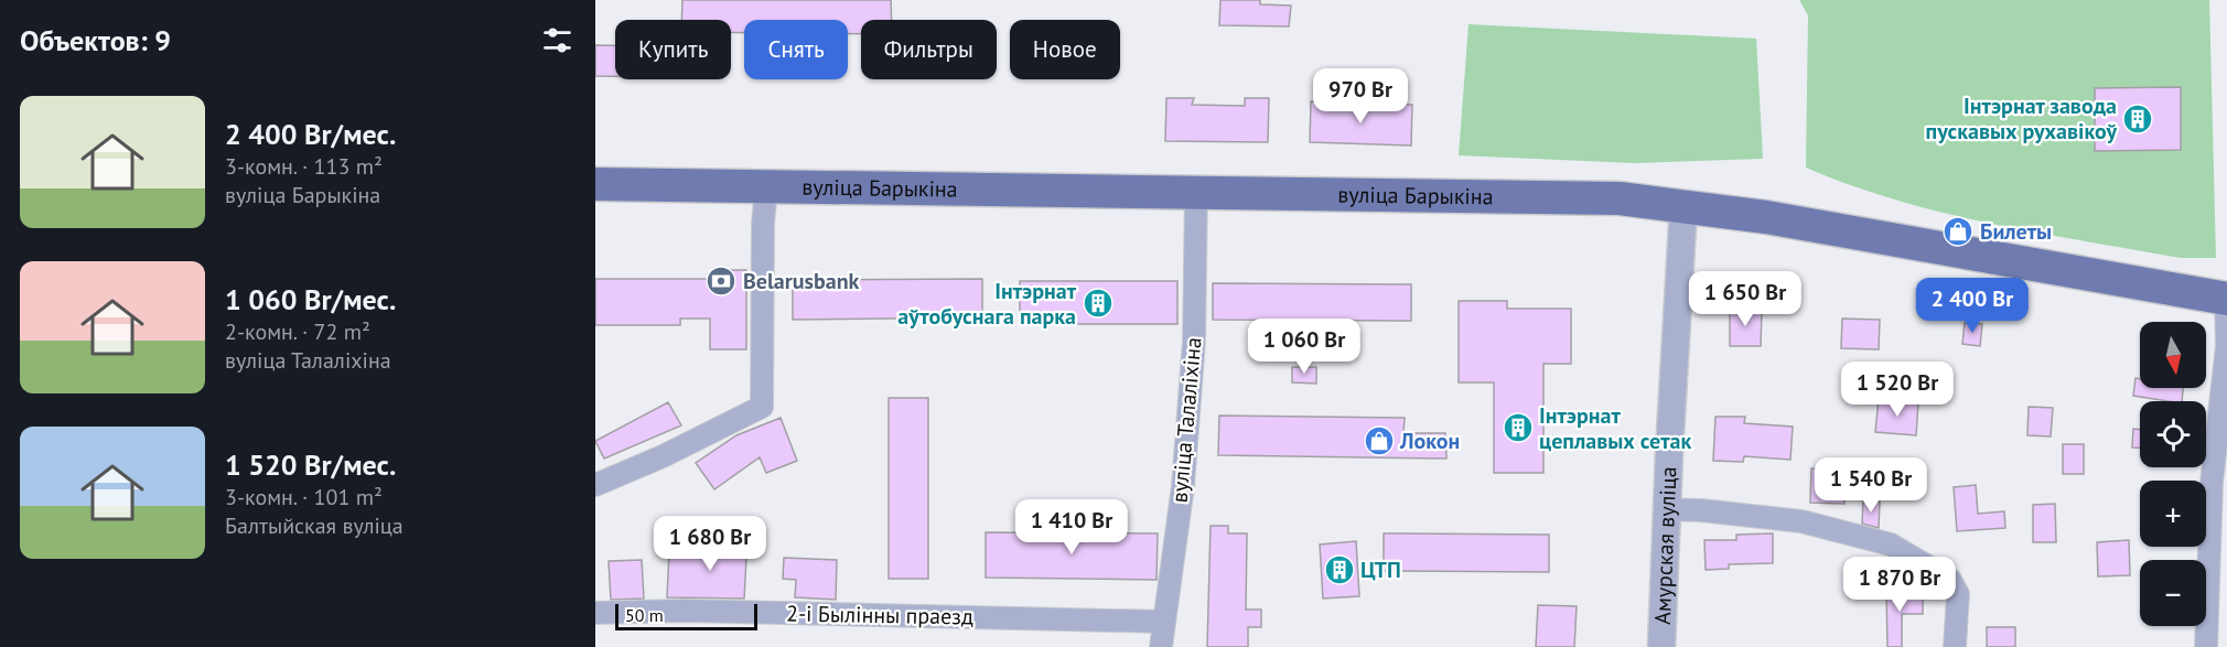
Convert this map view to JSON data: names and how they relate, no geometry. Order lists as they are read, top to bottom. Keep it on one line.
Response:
{"streets":{"main road":["вуліца Барыкіна"],"street":["вуліца Талаліхіна","Амурская вуліца","2-і Былінны праезд"]},"crossings":[["вуліца Барыкіна","вуліца Талаліхіна"],["вуліца Барыкіна","Амурская вуліца"],["вуліца Талаліхіна","2-і Былінны праезд"]],"places":{"building":["Інтэрнат завода пускавых рухавікоў","Інтэрнат аўтобуснага парка","Інтэрнат цеплавых сетак","ЦТП"],"shop":["Билеты","Локон"],"bank":["Belarusbank"]},"scale_bar":"50 m","north":"bottom","page":{"heading":"Объектов: 9","chip":["Купить","Снять","Фильтры","Новое"],"price":["970 Br","1 650 Br","2 400 Br","1 060 Br","1 520 Br","1 540 Br","1 410 Br","1 680 Br","1 870 Br"],"list":[{"name":"2 400 Br/мес.","note":"3-комн. · 113 m² · вуліца Барыкіна"},{"name":"1 060 Br/мес.","note":"2-комн. · 72 m² · вуліца Талаліхіна"},{"name":"1 520 Br/мес.","note":"3-комн. · 101 m² · Балтыйская вуліца"}],"map_buttons":["+","−"],"scale":"50 m"}}
